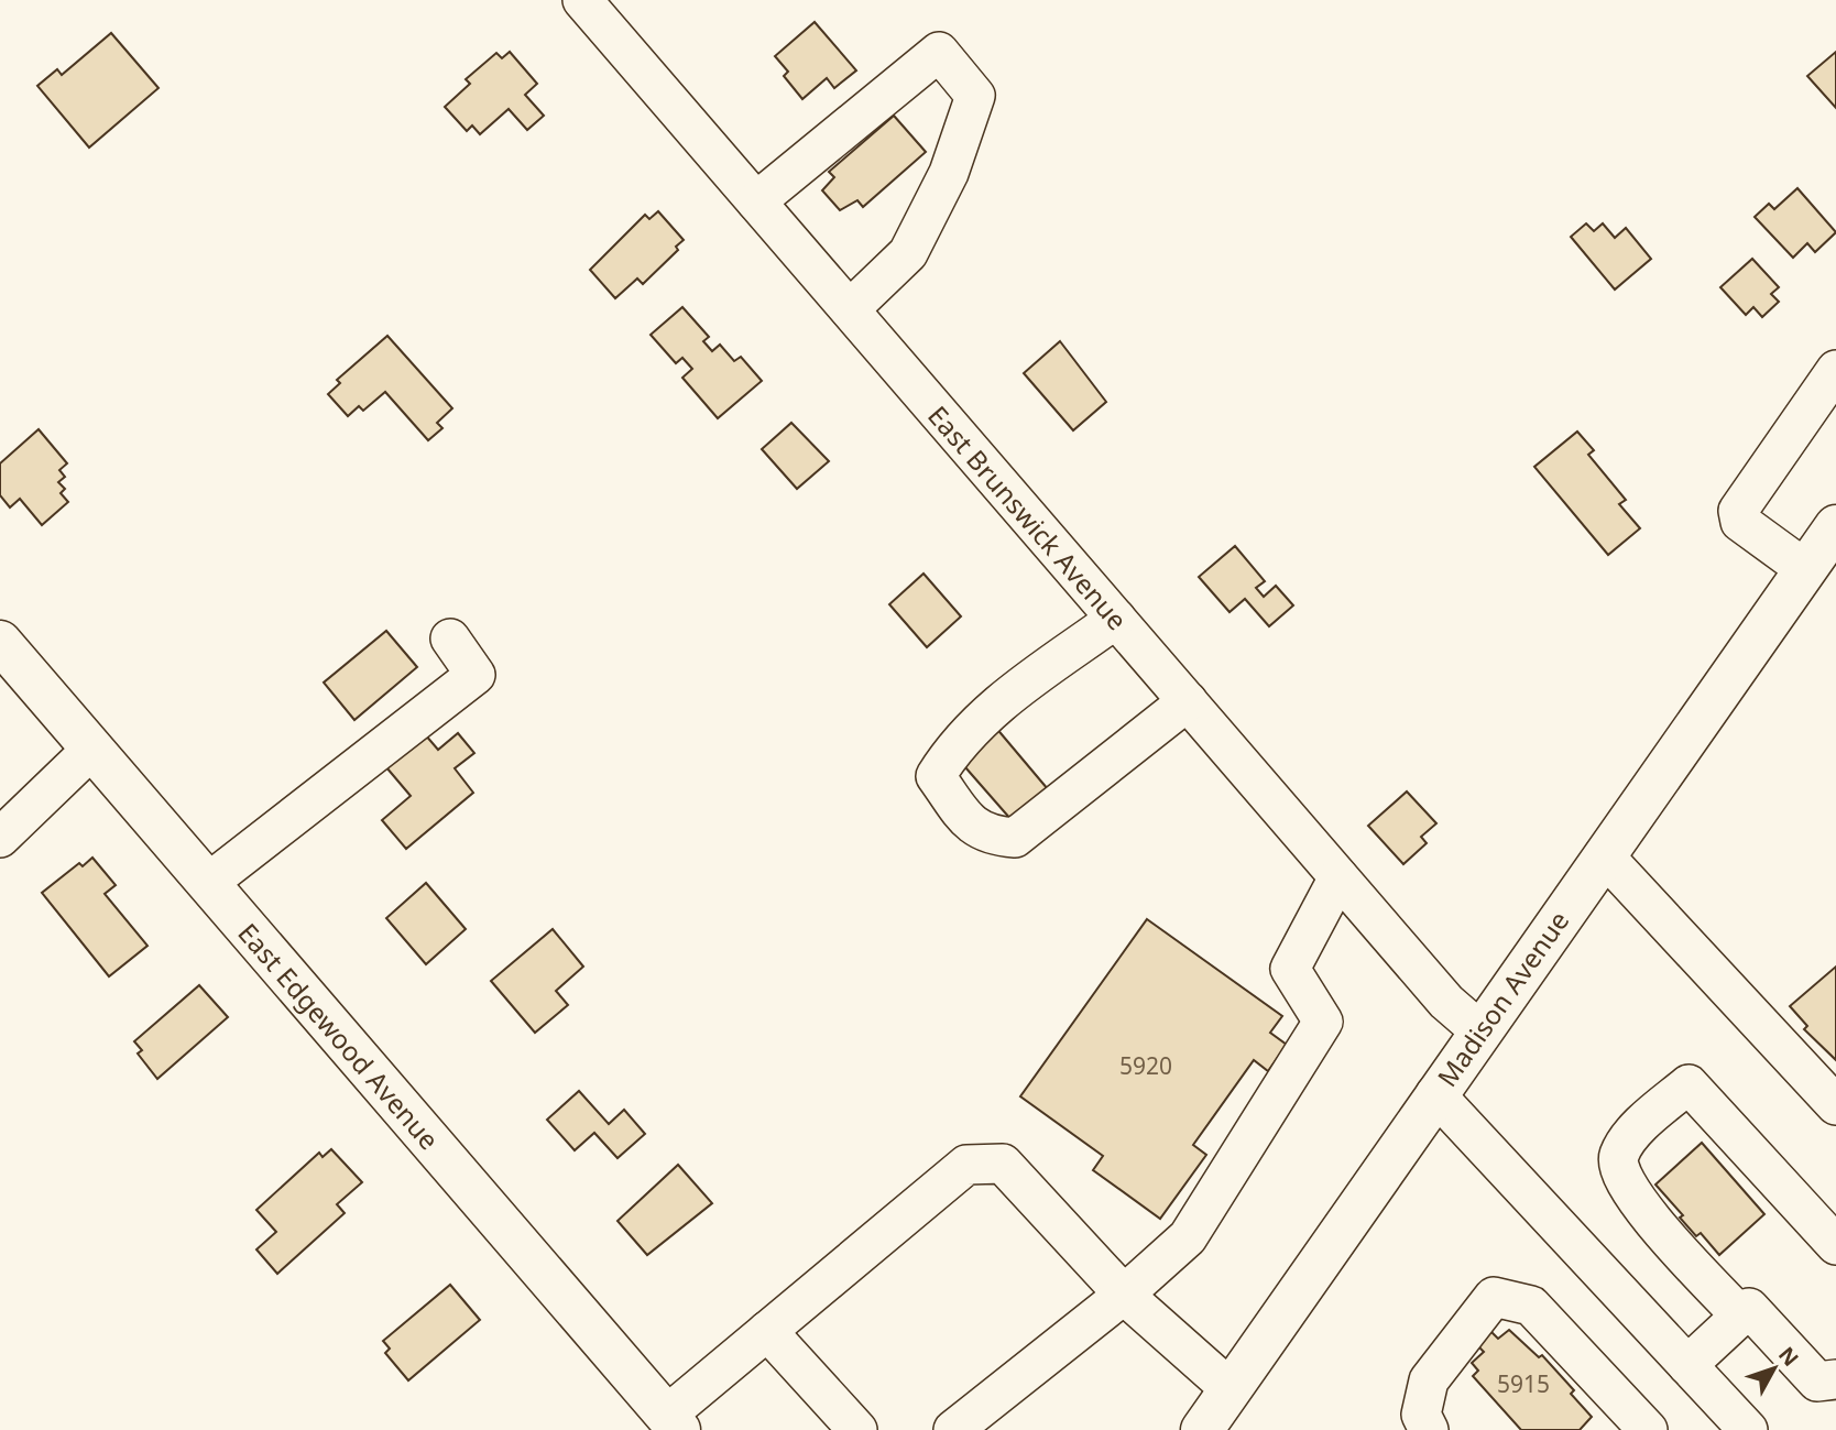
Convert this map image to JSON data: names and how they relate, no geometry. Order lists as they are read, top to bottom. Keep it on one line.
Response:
{"streets":{"main road":["Madison Avenue","East Edgewood Avenue"],"street":["East Brunswick Avenue"]},"crossings":[["East Brunswick Avenue","Madison Avenue"]],"house_numbers":["5920","5915"],"north":"top right"}
